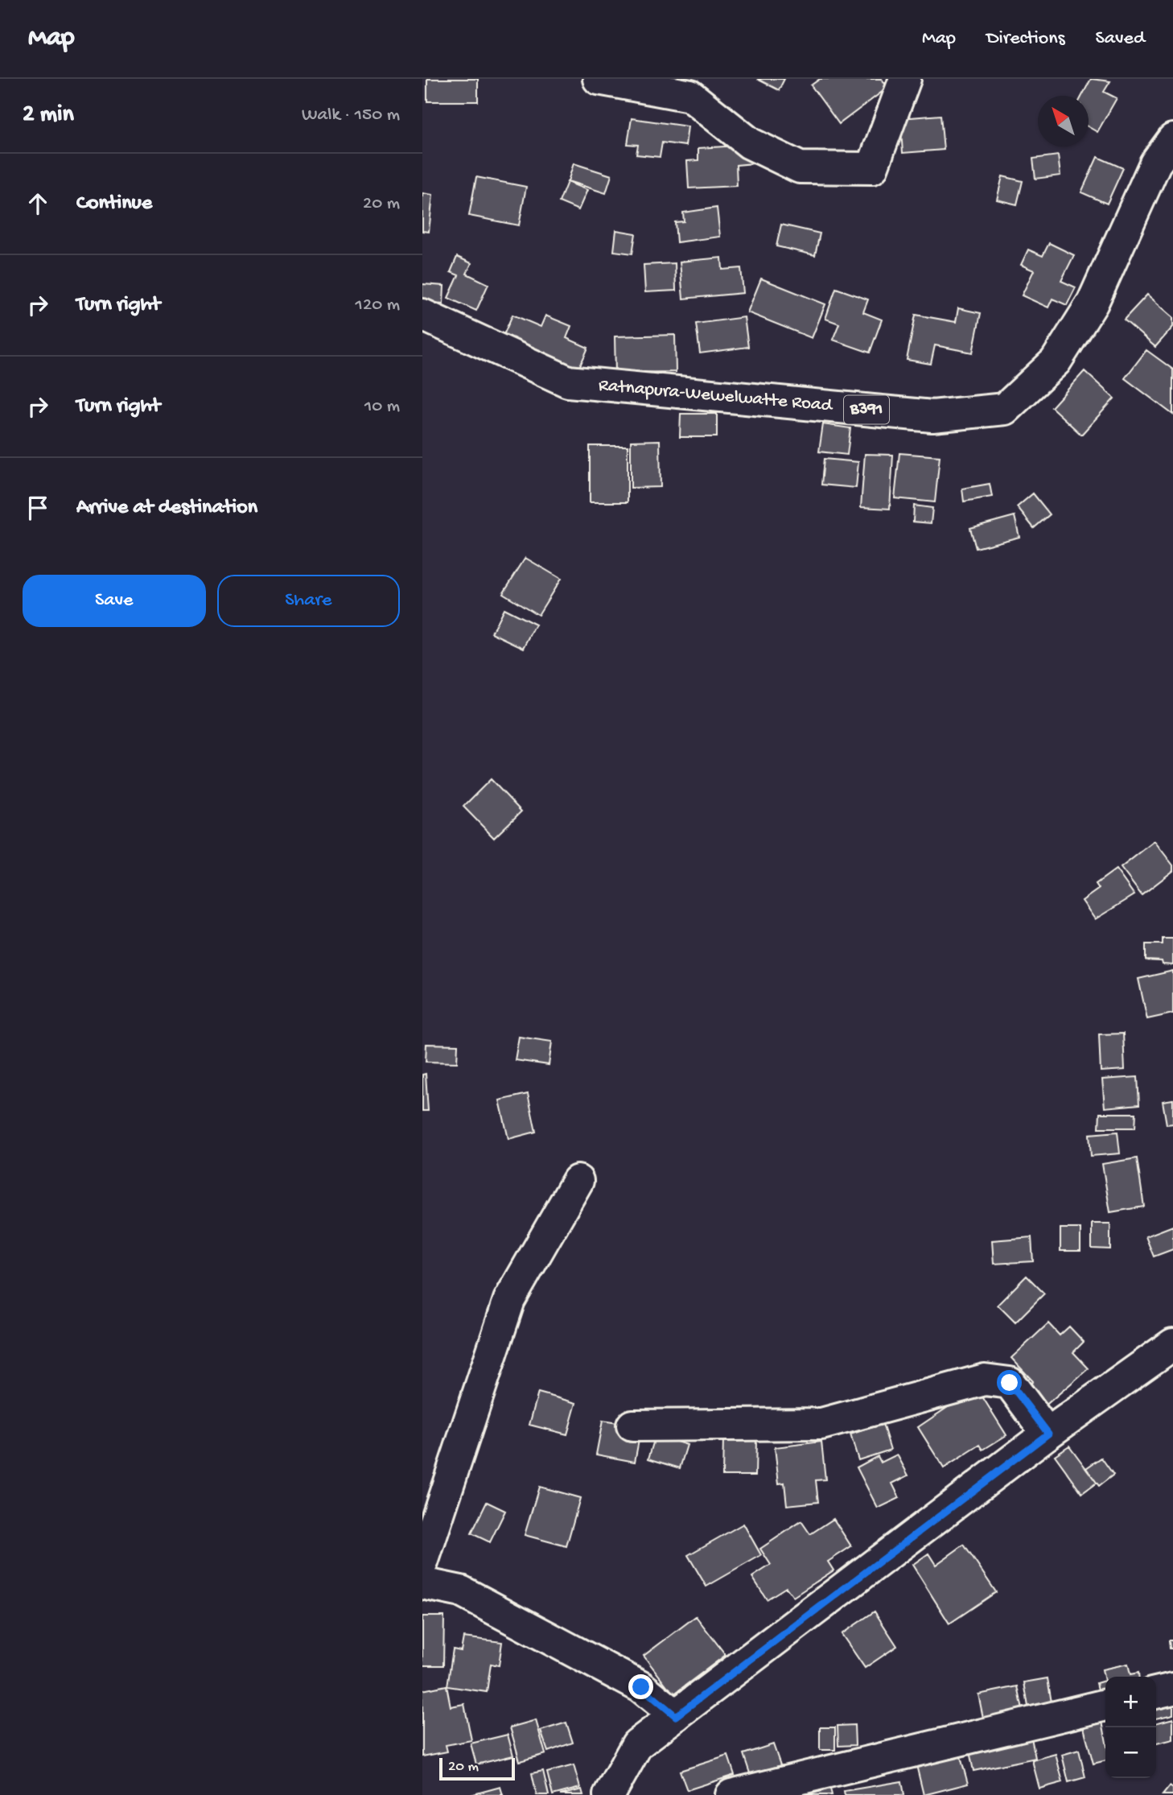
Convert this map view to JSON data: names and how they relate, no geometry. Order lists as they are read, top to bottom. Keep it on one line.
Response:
{"streets":{"street":["Ratnapura-Wewelwatte Road","B391"]},"scale_bar":"20 m","north":"top left","page":{"header":"Map","nav":["Map","Directions","Saved"],"heading":["2 min","Walk · 150 m"],"list":[["Continue","20 m"],["Turn right","120 m"],["Turn right","10 m"],"Arrive at destination"],"buttons":["Save","Share"],"map_buttons":["+","−"],"scale":"20 m"}}
